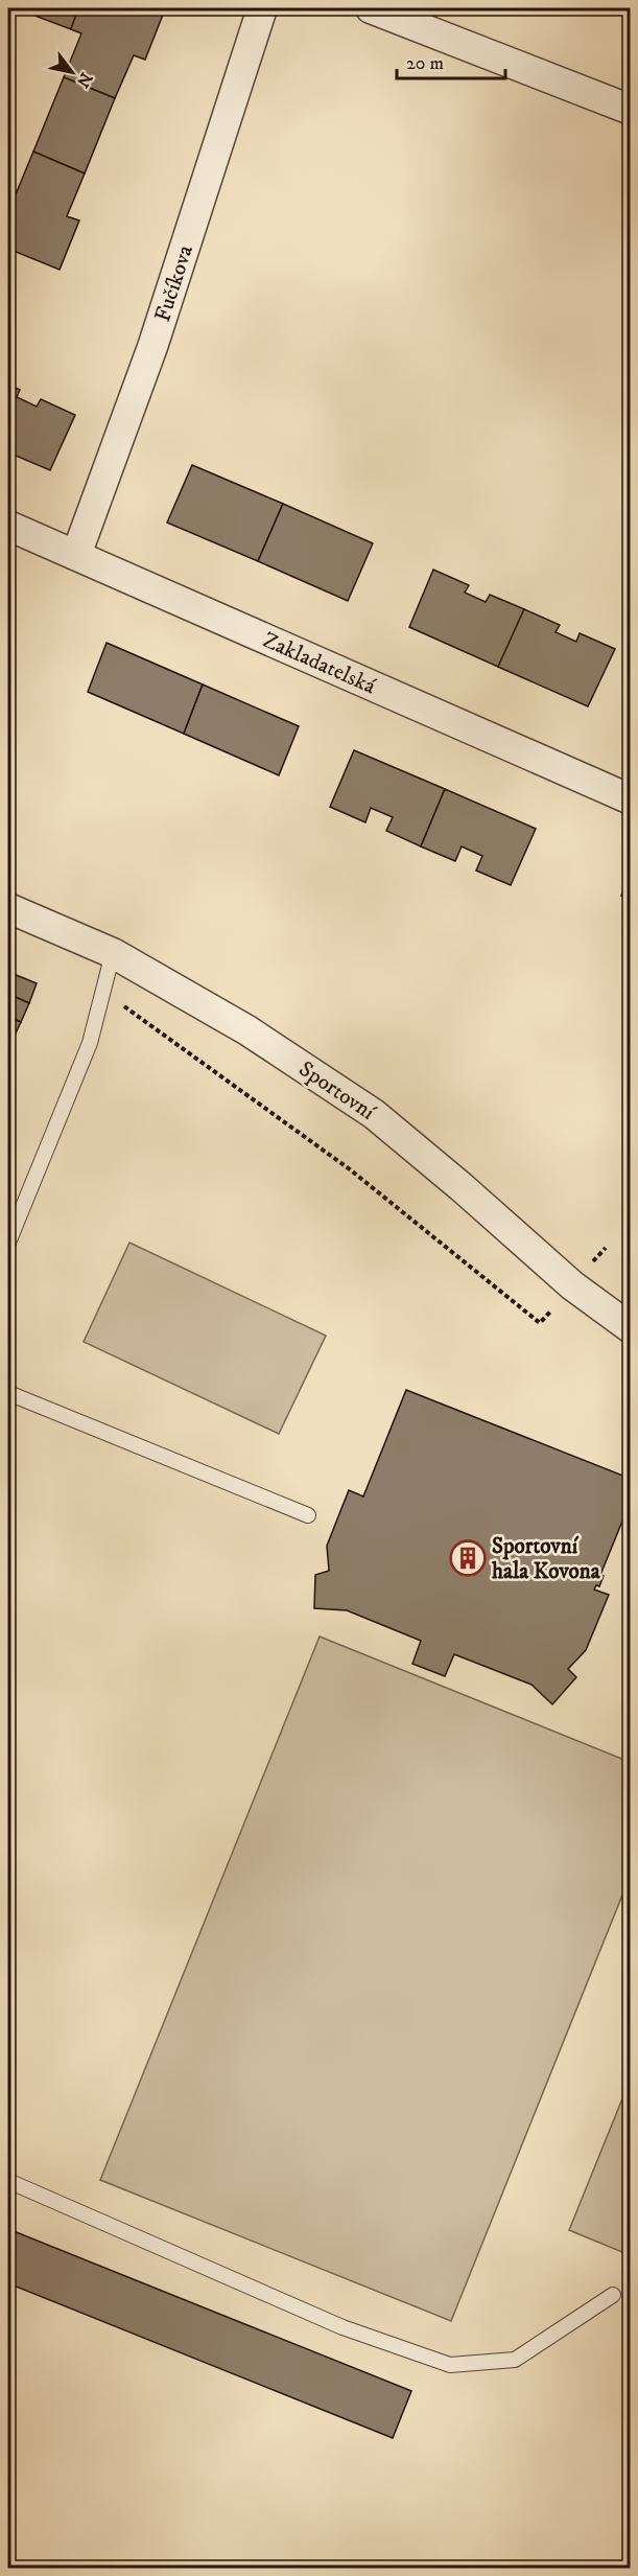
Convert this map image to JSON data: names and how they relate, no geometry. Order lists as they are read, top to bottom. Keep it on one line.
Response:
{"streets":{"street":["Fučíkova","Zakladatelská","Sportovní"]},"crossings":[["Fučíkova","Zakladatelská"]],"places":{"building":["Sportovní hala Kovona"]},"scale_bar":"20 m","north":"bottom right"}
